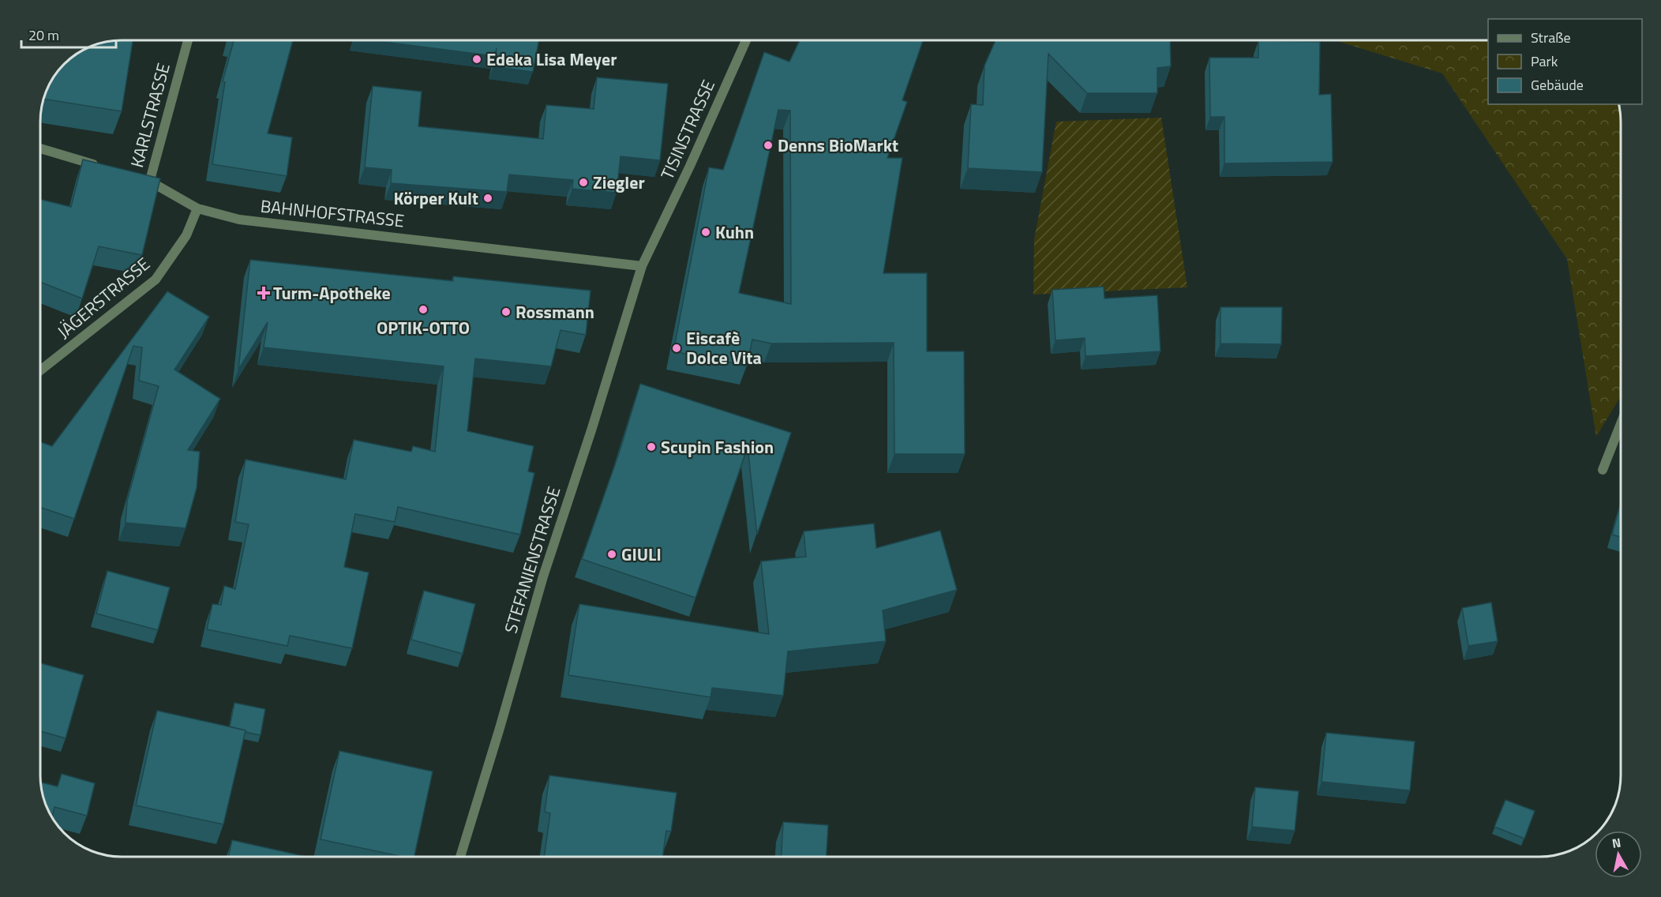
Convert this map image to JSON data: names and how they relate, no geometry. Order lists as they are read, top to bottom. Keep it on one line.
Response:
{"streets":{"street":["KARLSTRASSE","TISINSTRASSE","BAHNHOFSTRASSE","JÄGERSTRASSE","STEFANIENSTRASSE"]},"crossings":[["KARLSTRASSE","BAHNHOFSTRASSE"],["TISINSTRASSE","BAHNHOFSTRASSE"],["TISINSTRASSE","STEFANIENSTRASSE"],["BAHNHOFSTRASSE","JÄGERSTRASSE"],["BAHNHOFSTRASSE","STEFANIENSTRASSE"]],"places":{"other":["Edeka Lisa Meyer","Denns BioMarkt","Ziegler","Körper Kult","Kuhn","OPTIK-OTTO","Rossmann","Eiscafè Dolce Vita","Scupin Fashion","GIULI"],"health":["Turm-Apotheke"]},"legend":["Straße","Park","Gebäude"],"scale_bar":"20 m","north":"top"}
